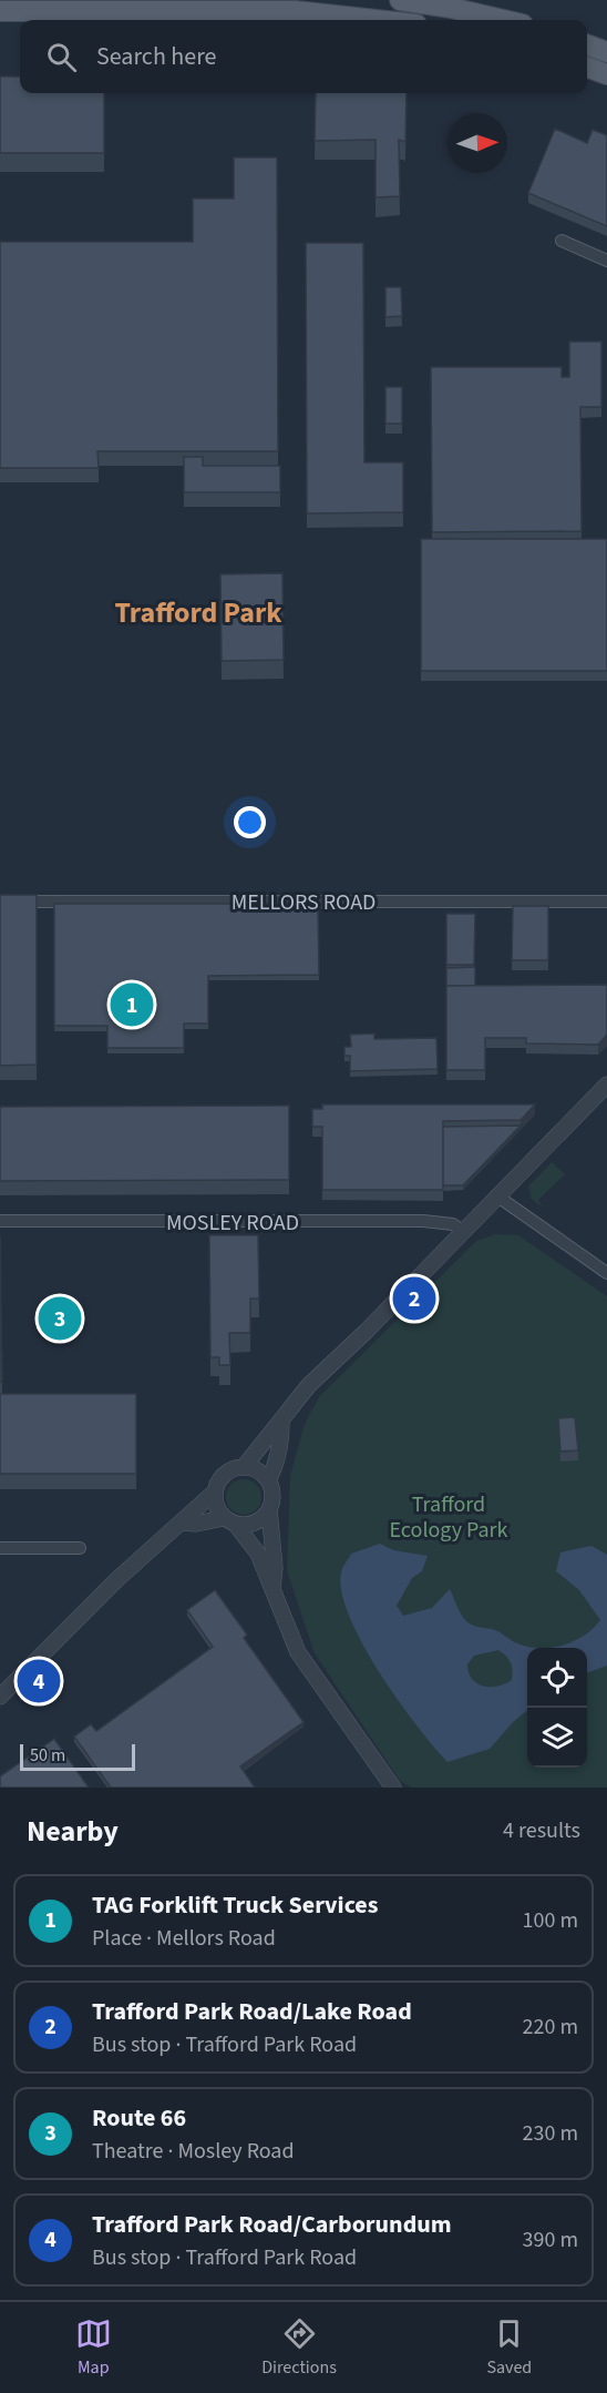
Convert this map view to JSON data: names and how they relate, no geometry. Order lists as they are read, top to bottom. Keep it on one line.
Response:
{"streets":{"street":["MELLORS ROAD","MOSLEY ROAD"]},"districts":["Trafford Park"],"parks":["Trafford Ecology Park"],"scale_bar":"50 m","north":"right","page":{"search":"Search here","pins":["1","2","3","4"],"scale":"50 m","heading":["Nearby","4 results"],"list":[{"mark":"1","name":"TAG Forklift Truck Services","note":"Place · Mellors Road","value":"100 m"},{"mark":"2","name":"Trafford Park Road/Lake Road","note":"Bus stop · Trafford Park Road","value":"220 m"},{"mark":"3","name":"Route 66","note":"Theatre · Mosley Road","value":"230 m"},{"mark":"4","name":"Trafford Park Road/Carborundum","note":"Bus stop · Trafford Park Road","value":"390 m"}],"nav":["Map","Directions","Saved"]}}
